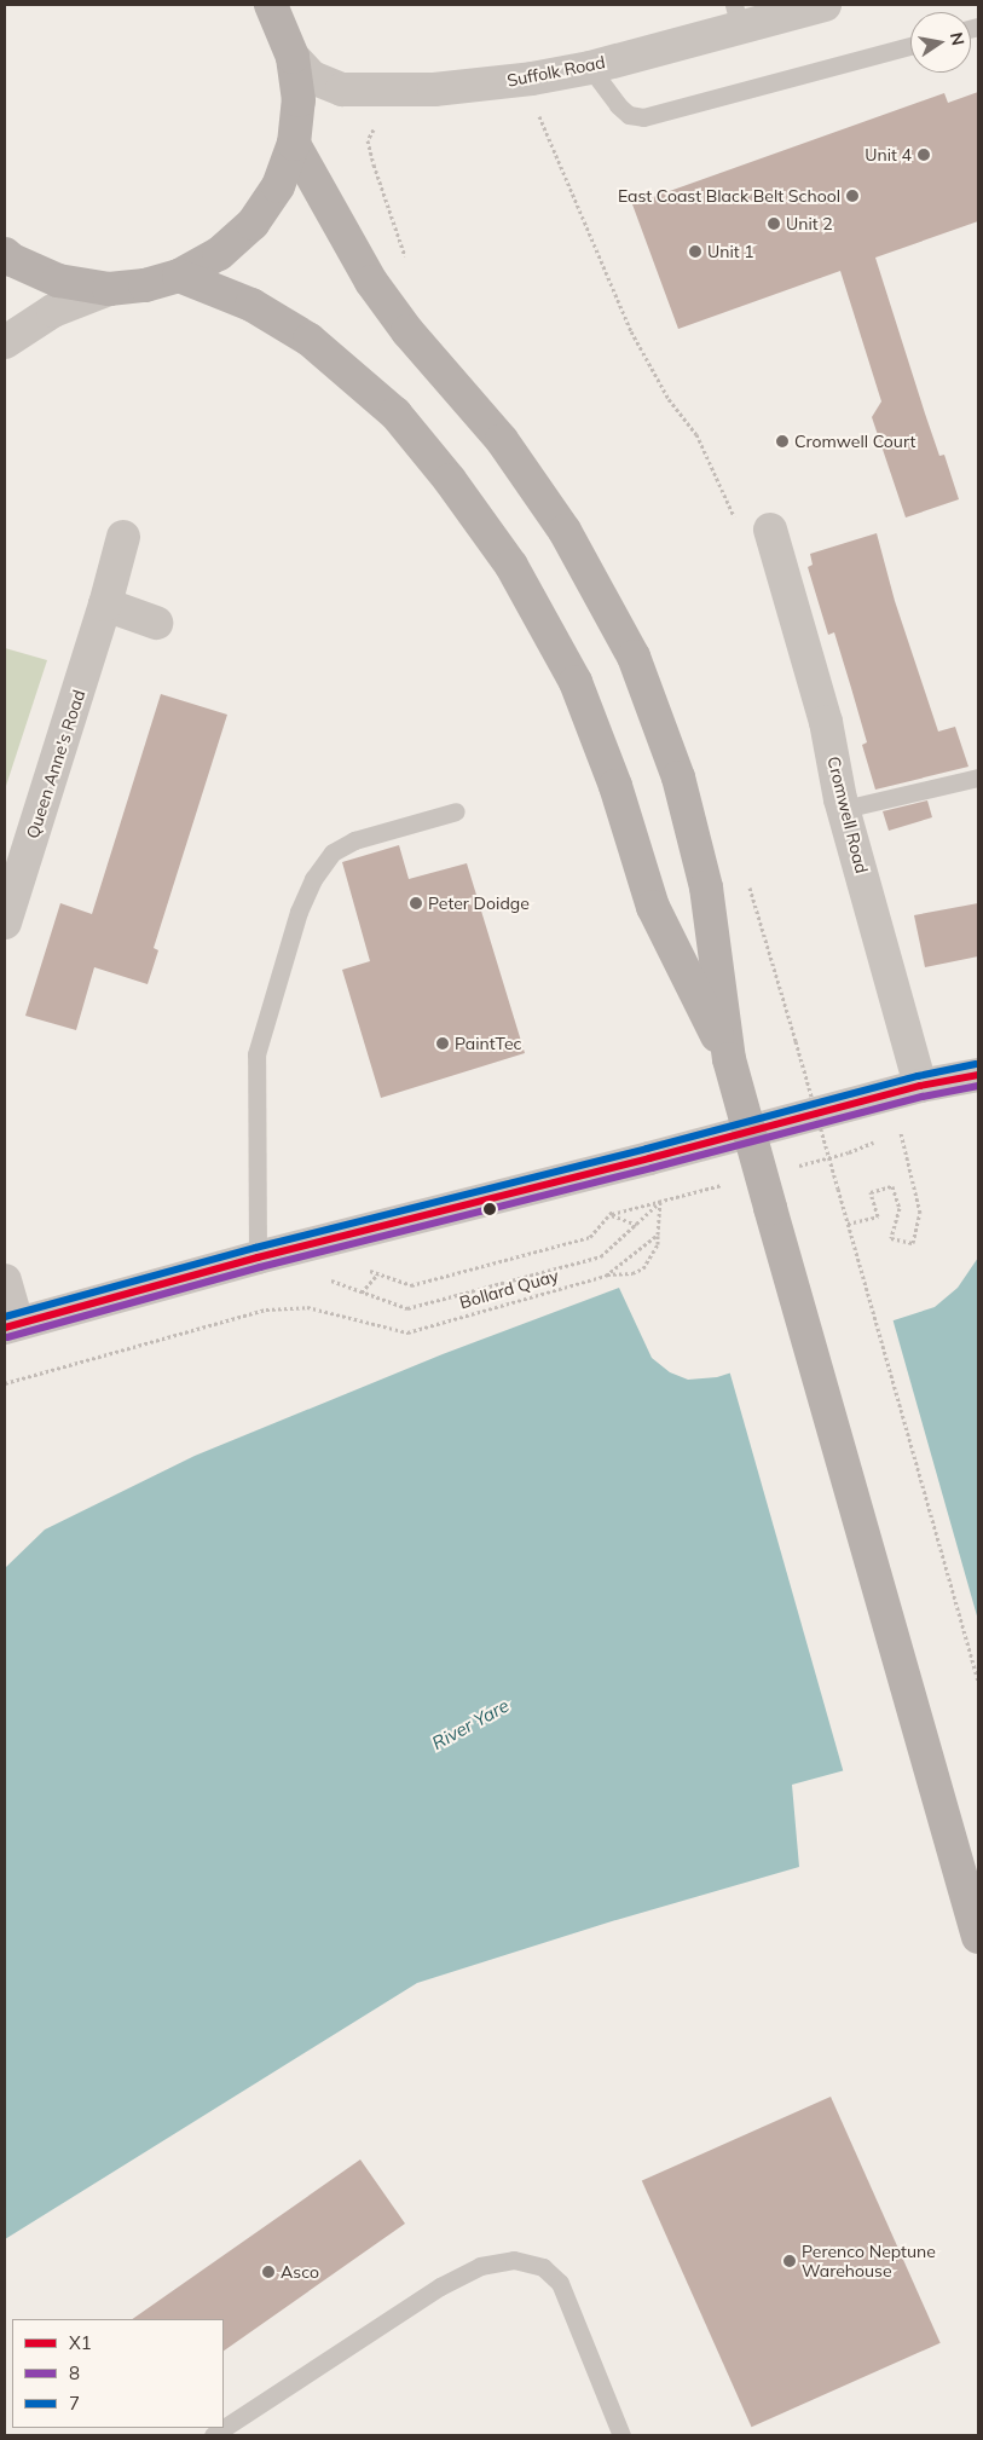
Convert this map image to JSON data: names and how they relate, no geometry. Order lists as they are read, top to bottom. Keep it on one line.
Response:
{"streets":{"street":["Suffolk Road","Queen Anne's Road","Cromwell Road"],"path":["Bollard Quay"]},"water":["River Yare"],"places":["Unit 4","East Coast Black Belt School","Unit 2","Unit 1","Cromwell Court","Peter Doidge","PaintTec","Perenco Neptune Warehouse","Asco"],"lines":["transit line 7","transit line X1","transit line 8"],"legend":["X1","8","7"],"north":"right"}
